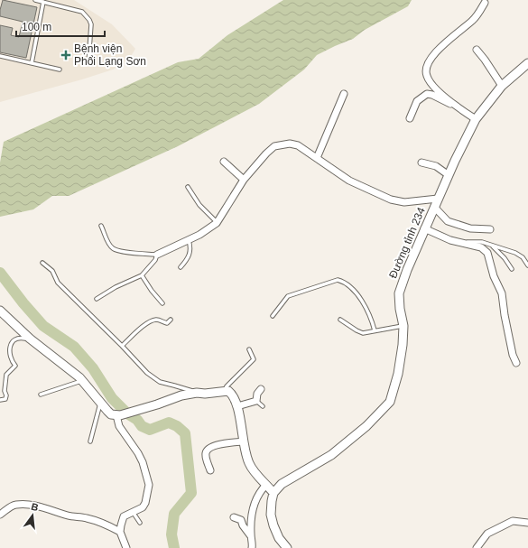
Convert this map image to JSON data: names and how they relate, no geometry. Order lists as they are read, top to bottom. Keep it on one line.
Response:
{"streets":{"main road":["Đường tỉnh 234"]},"places":{"health":["Bệnh viện Phổi Lạng Sơn"]},"scale_bar":"100 m","north":"top"}
